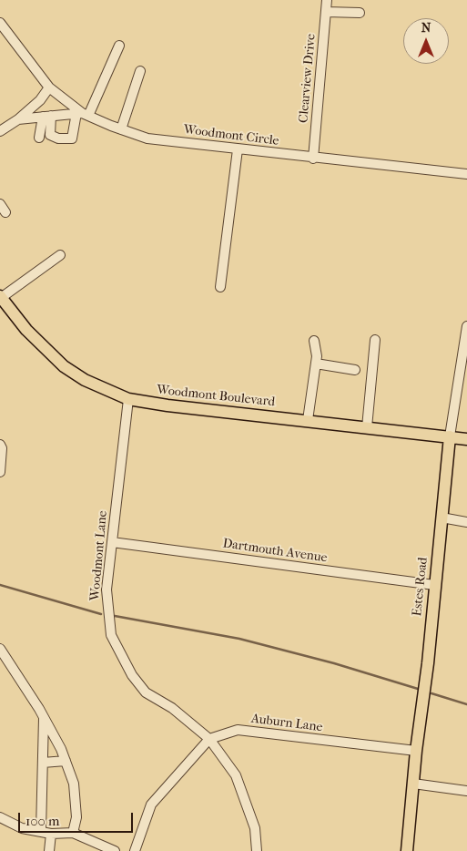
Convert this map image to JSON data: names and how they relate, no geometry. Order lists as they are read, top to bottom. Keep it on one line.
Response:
{"streets":{"main road":["Woodmont Boulevard","Estes Road"],"street":["Clearview Drive","Woodmont Circle","Dartmouth Avenue","Woodmont Lane","Auburn Lane"]},"crossings":[["Clearview Drive","Woodmont Circle"],["Woodmont Boulevard","Woodmont Lane"],["Woodmont Boulevard","Estes Road"],["Dartmouth Avenue","Woodmont Lane"],["Dartmouth Avenue","Estes Road"],["Woodmont Lane","Auburn Lane"],["Estes Road","Auburn Lane"]],"scale_bar":"100 m","north":"top"}
